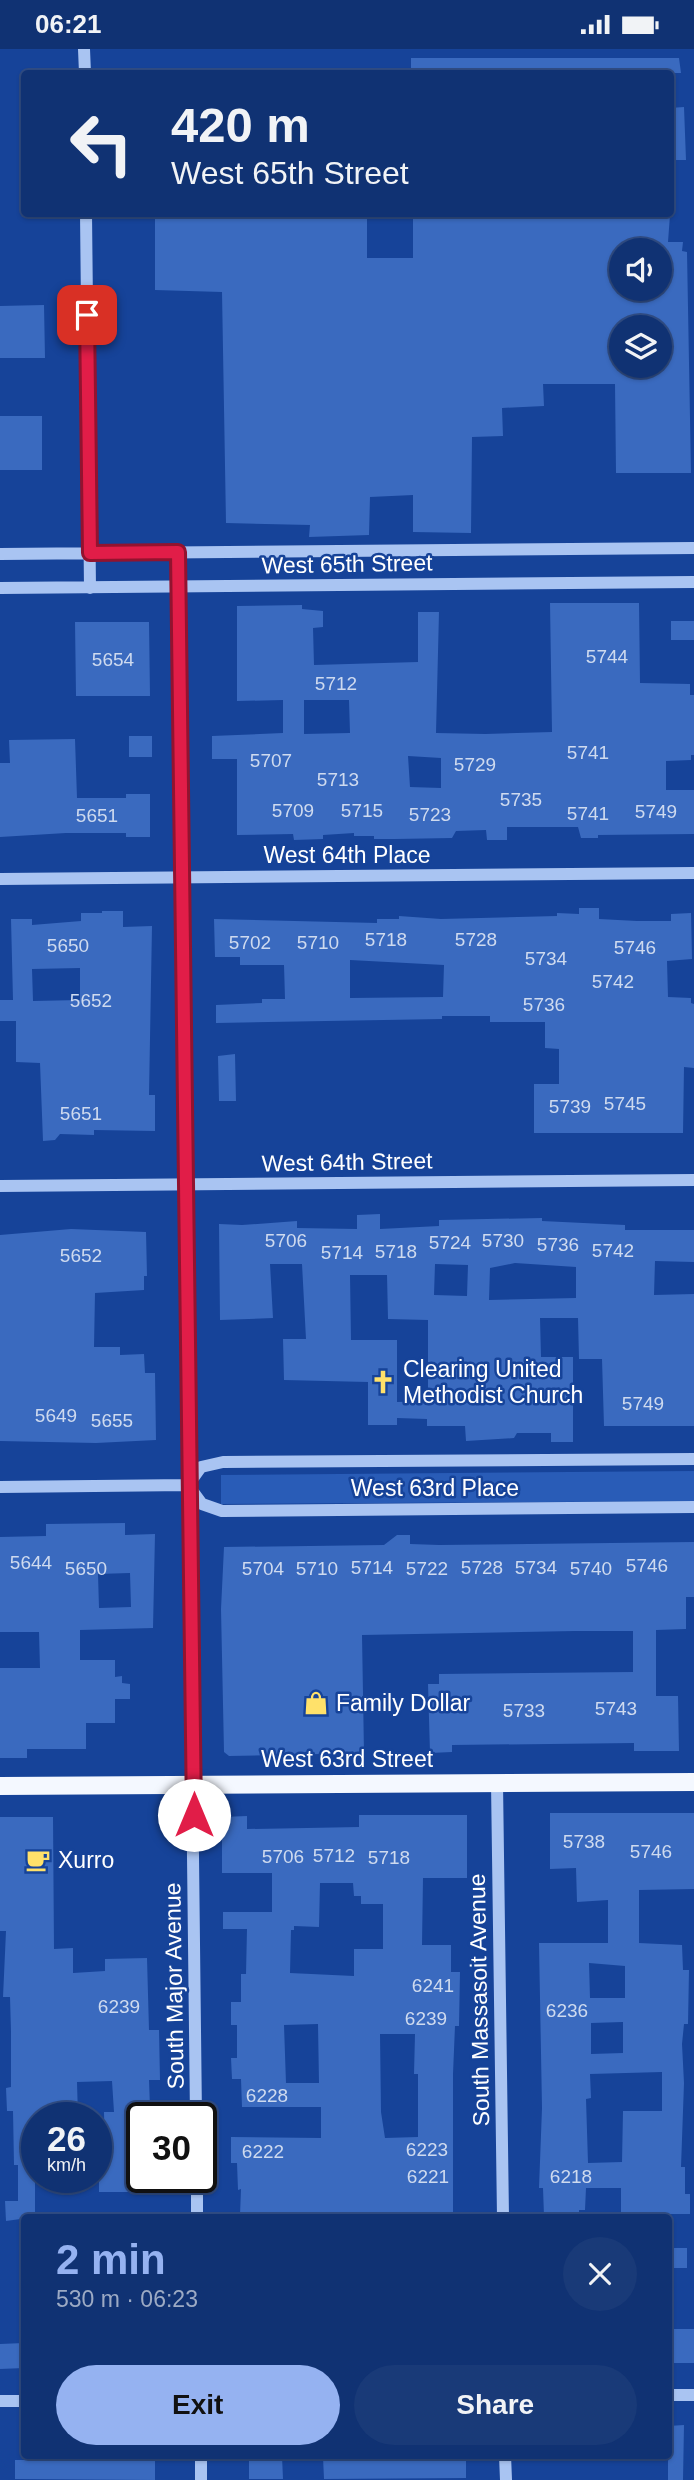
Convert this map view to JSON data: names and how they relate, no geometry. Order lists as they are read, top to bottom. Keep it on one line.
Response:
{"streets":{"main road":["West 63rd Street"],"street":["West 65th Street","West 64th Place","West 64th Street","West 63rd Place","South Major Avenue","South Massasoit Avenue"]},"crossings":[["West 65th Street","South Major Avenue"],["West 64th Place","South Major Avenue"],["West 64th Street","South Major Avenue"],["West 63rd Place","South Major Avenue"],["West 63rd Street","South Major Avenue"],["West 63rd Street","South Massasoit Avenue"]],"places":{"church":["Clearing United Methodist Church"],"shop":["Family Dollar"],"cafe":["Xurro"]},"house_numbers":["5744","5654","5712","5741","5707","5729","5713","5735","5709","5715","5749","5741","5723","5651","5718","5728","5702","5710","5650","5746","5734","5742","5652","5736","5745","5739","5651","5706","5730","5724","5736","5742","5718","5714","5652","5749","5649","5655","5644","5746","5714","5728","5734","5650","5704","5710","5722","5740","5743","5733","5738","5746","5712","5706","5718","6241","6239","6236","6239","6228","6223","6222","6221","6218"],"page":{"status":"06:21","turn":["420 m","West 65th Street"],"speed":"26 km/h","limit":"30","heading":["2 min","530 m · 06:23"],"buttons":["Exit","Share"]}}
